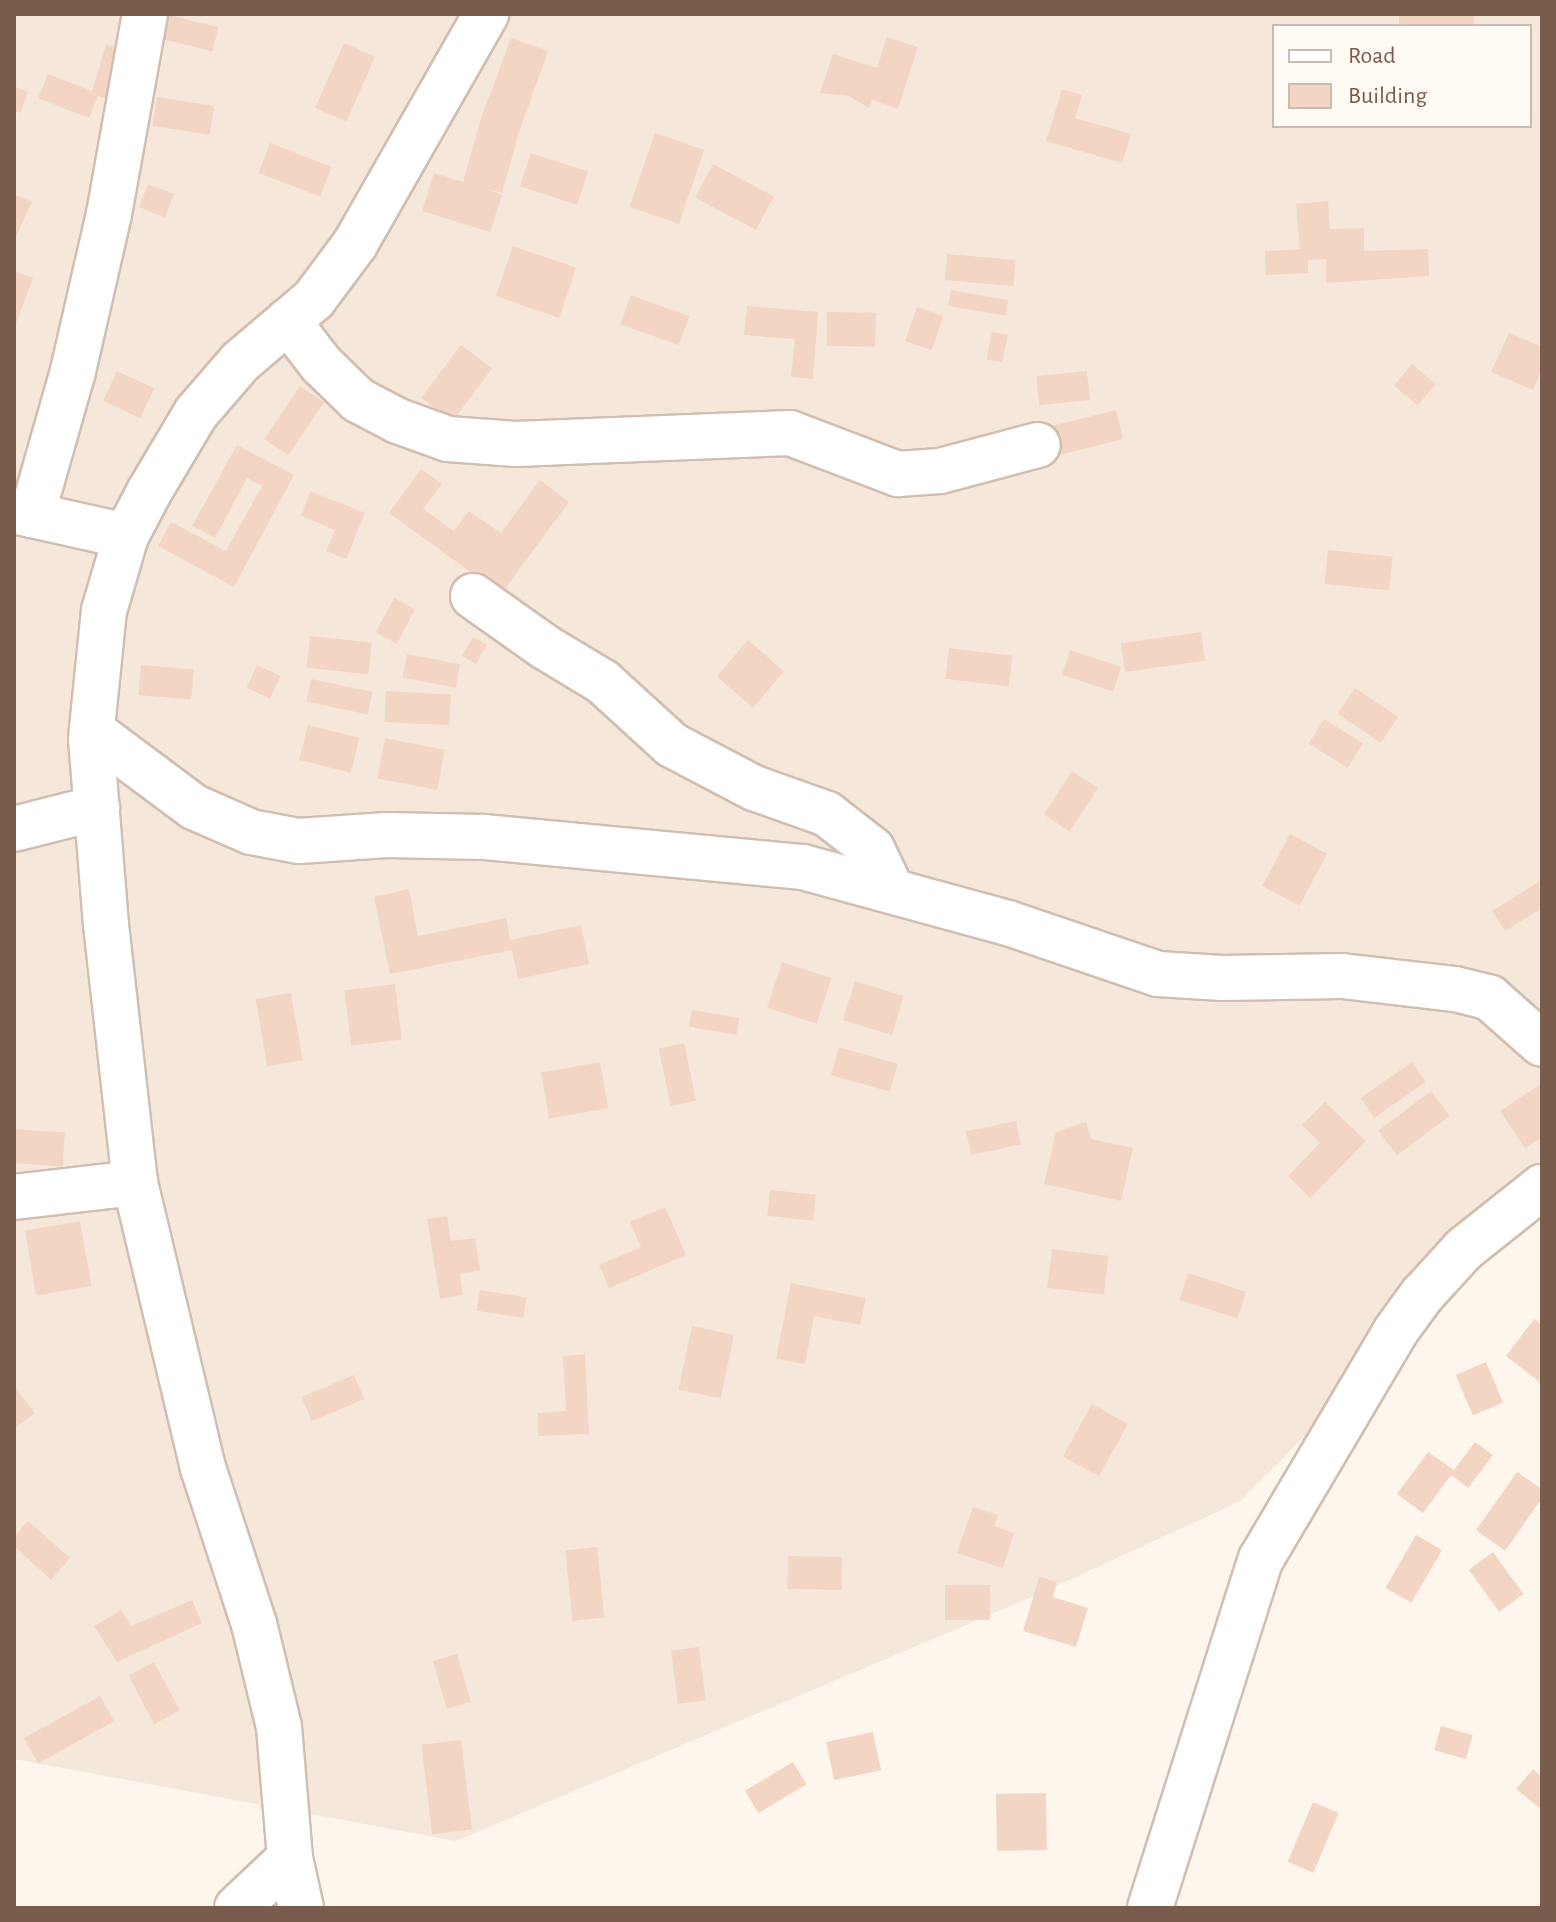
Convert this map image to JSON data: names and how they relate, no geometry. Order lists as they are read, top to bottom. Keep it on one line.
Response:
{"legend":["Road","Building"]}
